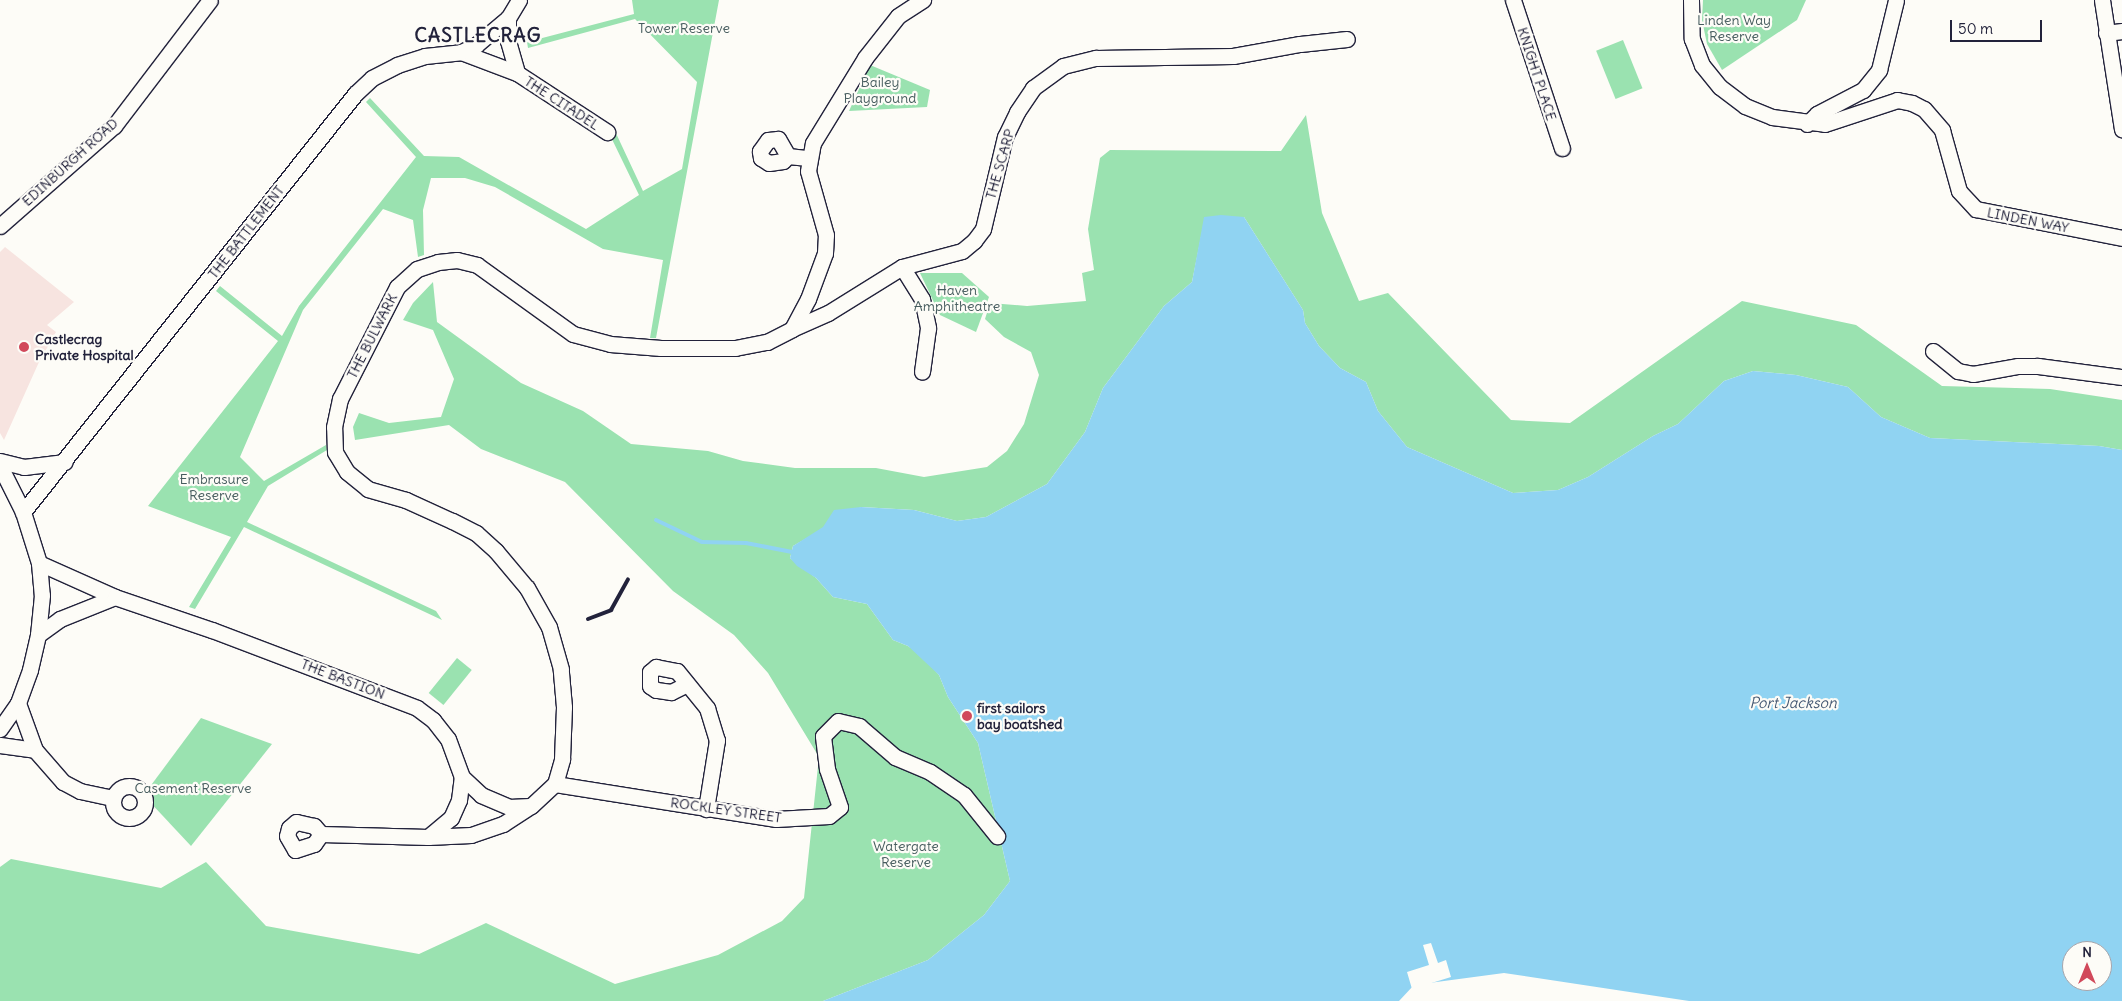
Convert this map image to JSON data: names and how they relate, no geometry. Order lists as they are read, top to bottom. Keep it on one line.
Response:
{"streets":{"street":["KNIGHT PLACE","THE CITADEL","EDINBURGH ROAD","THE SCARP","LINDEN WAY","THE BATTLEMENT","THE BULWARK","THE BASTION","ROCKLEY STREET"]},"crossings":[["THE CITADEL","THE BATTLEMENT"],["THE SCARP","THE BULWARK"],["THE BULWARK","ROCKLEY STREET"]],"districts":["CASTLECRAG"],"water":["Port Jackson"],"parks":["Linden Way Reserve","Tower Reserve","Bailey Playground","Haven Amphitheatre","Embrasure Reserve","Casement Reserve","Watergate Reserve"],"places":["Castlecrag Private Hospital","first sailors bay boatshed"],"scale_bar":"50 m","north":"top"}
